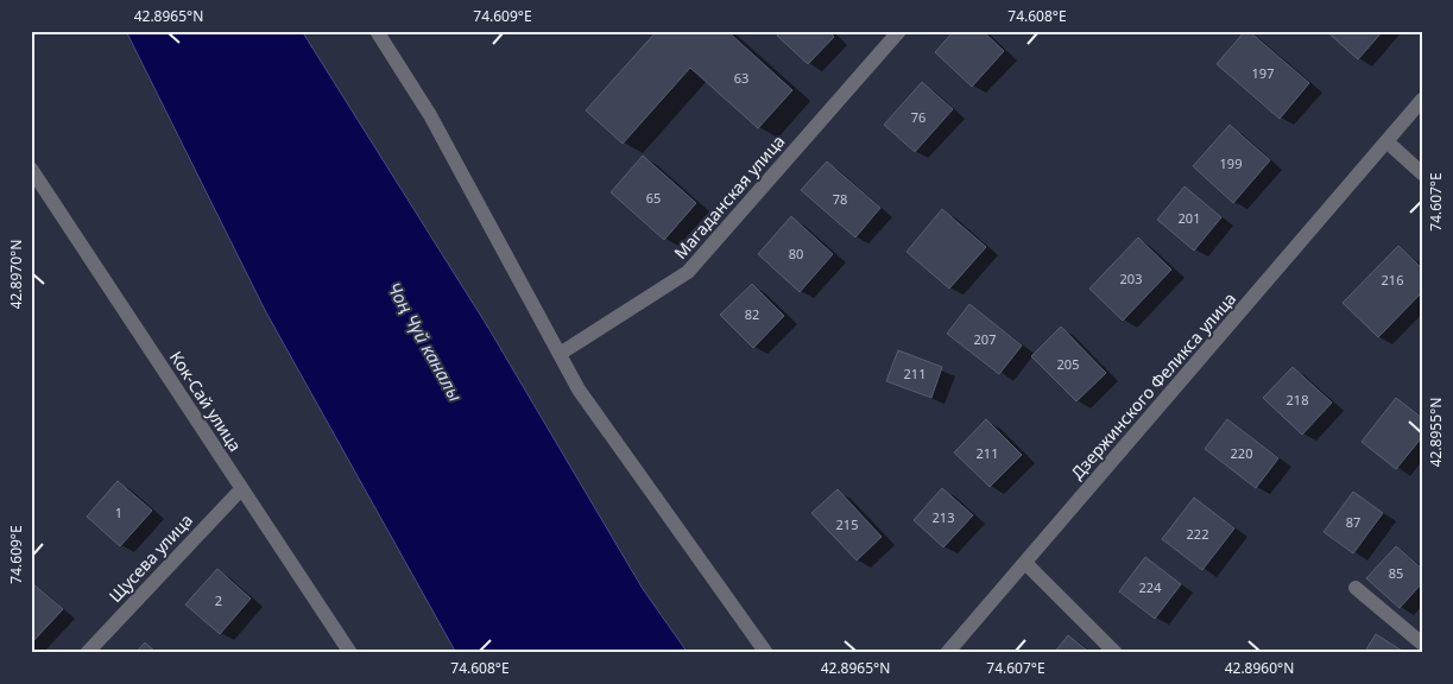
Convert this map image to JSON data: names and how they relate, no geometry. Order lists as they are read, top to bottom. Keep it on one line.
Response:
{"streets":{"street":["Магаданская улица","Дзержинского Феликса улица","Кок-Сай улица","Щусева улица"]},"crossings":[["Кок-Сай улица","Щусева улица"]],"water":["Чоң Чүй каналы"],"house_numbers":["197","63","76","199","65","78","201","80","203","216","82","207","205","211","218","211","220","1","213","87","215","222","85","224","2"],"coordinates":["42.8965°N","74.609°E","74.608°E","74.607°E","42.8970°N","42.8955°N","42.8960°N"]}
